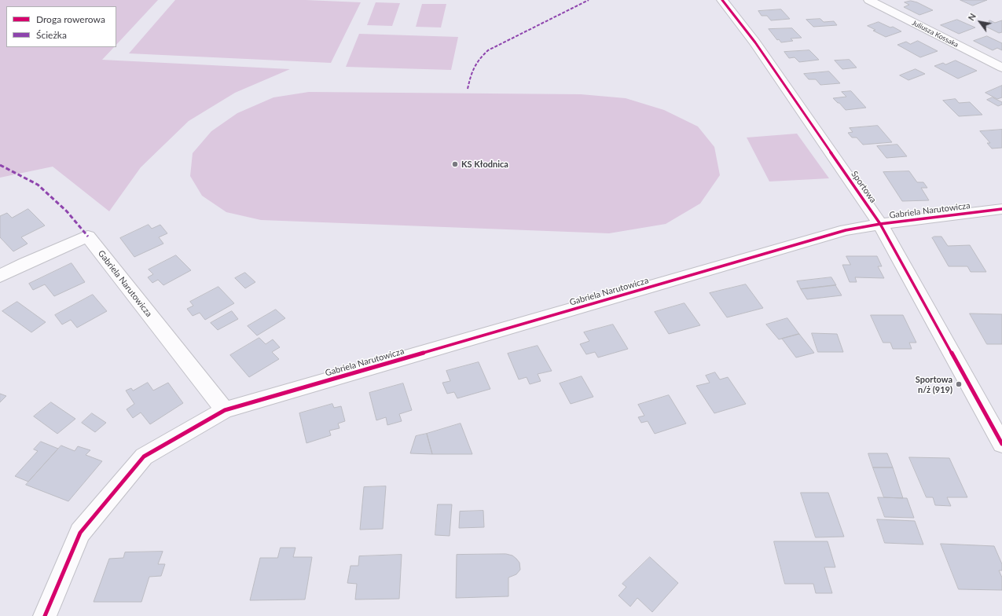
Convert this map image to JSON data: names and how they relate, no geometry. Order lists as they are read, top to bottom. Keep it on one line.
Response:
{"streets":{"street":["Juliusza Kossaka","Sportowa","Gabriela Narutowicza"]},"crossings":[["Sportowa","Gabriela Narutowicza"]],"places":["KS Kłodnica","Sportowa n/ż (919)"],"legend":["Droga rowerowa","Ścieżka"],"north":"top left"}
